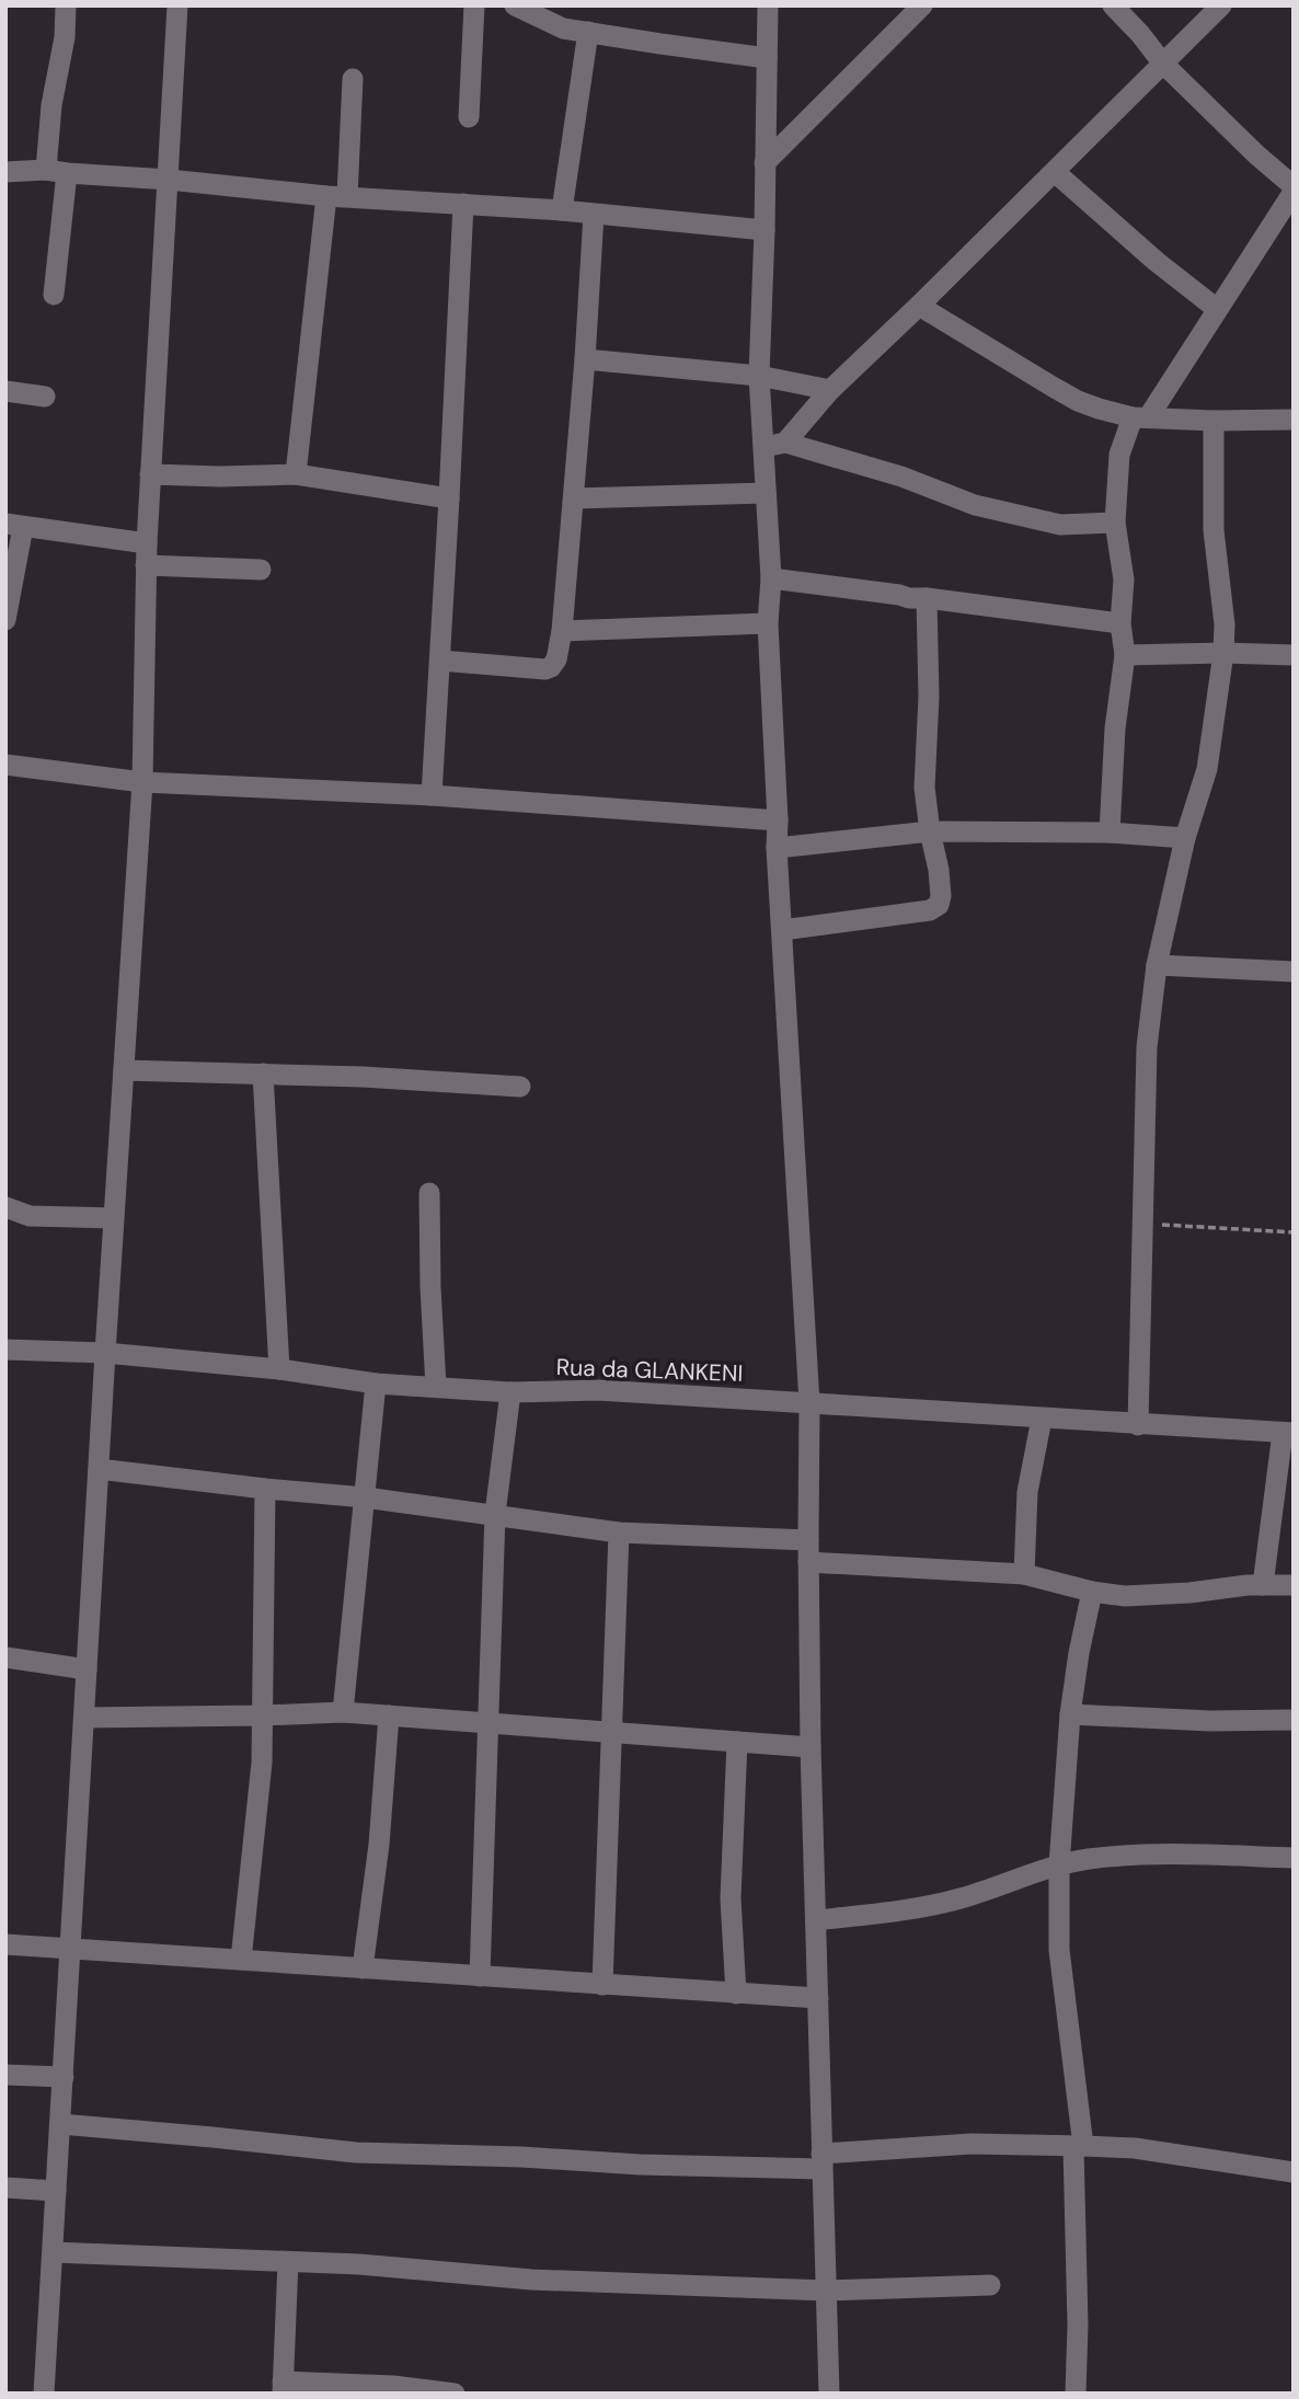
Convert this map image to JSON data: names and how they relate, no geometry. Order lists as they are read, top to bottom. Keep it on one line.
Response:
{"streets":{"street":["Rua da GLANKENI"]}}
